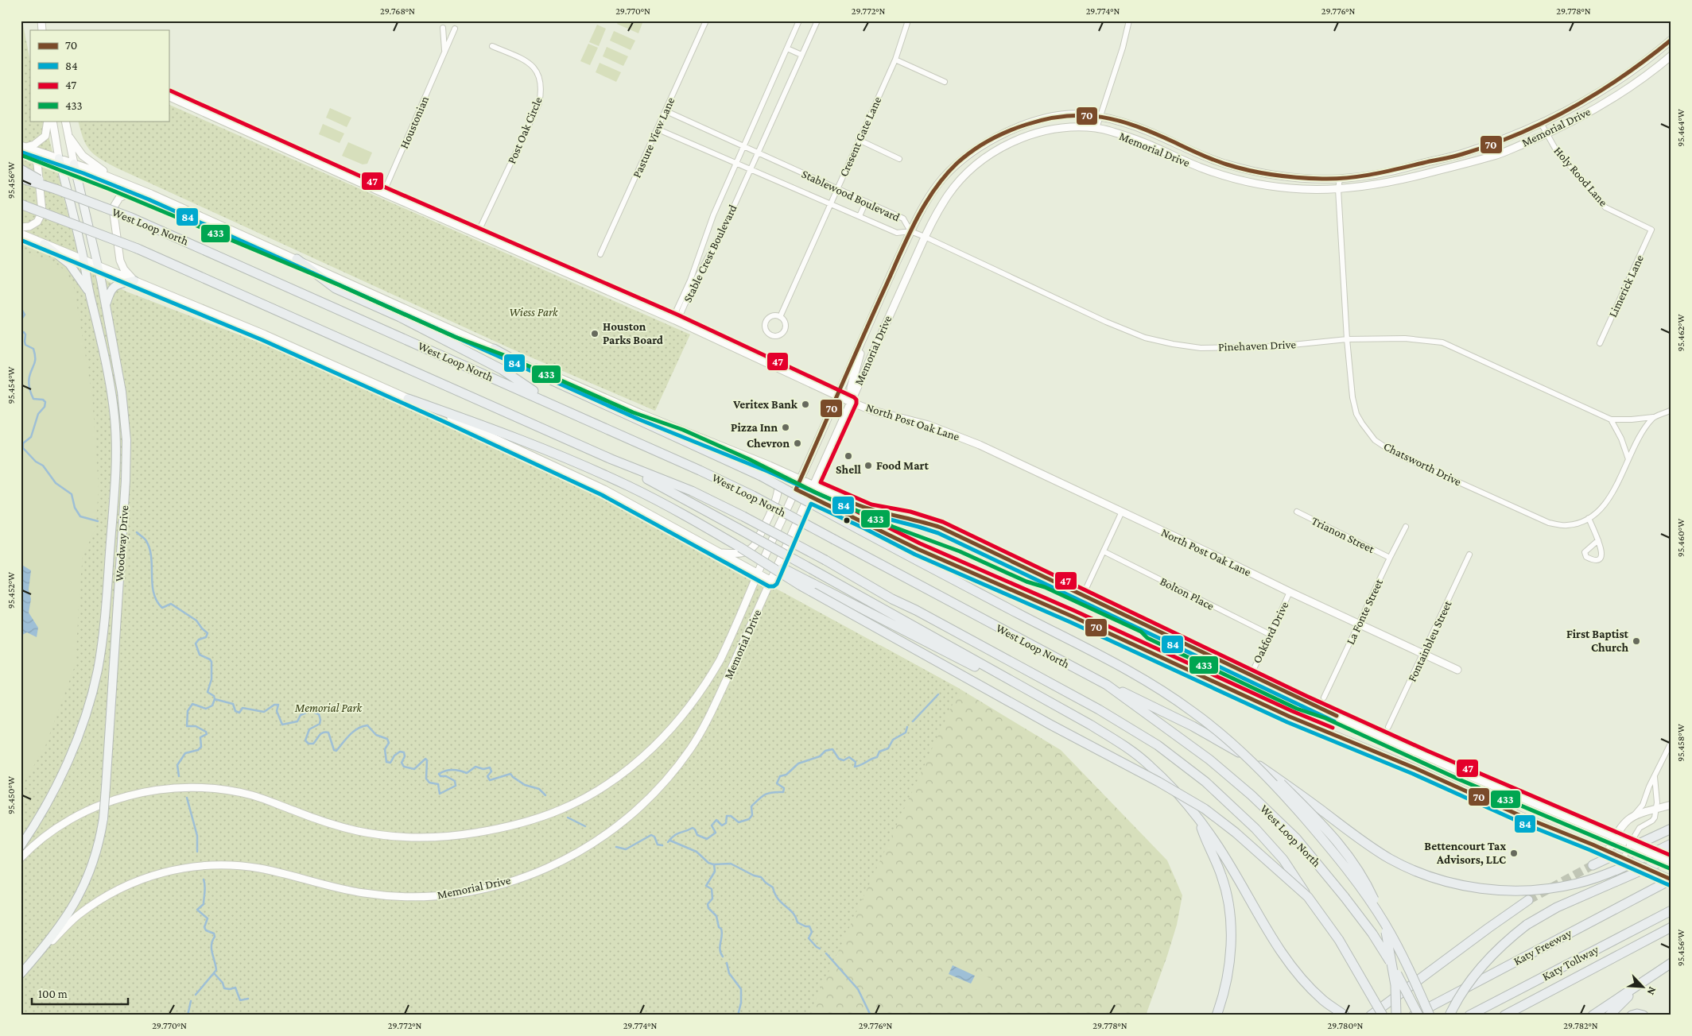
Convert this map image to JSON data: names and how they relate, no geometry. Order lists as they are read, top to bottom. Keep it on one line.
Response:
{"streets":{"highway":["West Loop North","Katy Freeway","Katy Tollway"],"main road":["Memorial Drive","North Post Oak Lane","Woodway Drive"],"street":["Houstonian","Post Oak Circle","Cresent Gate Lane","Pasture View Lane","Holy Rood Lane","Stablewood Boulevard","Stable Crest Boulevard","Limerick Lane","Pinehaven Drive","Chatsworth Drive","Trianon Street","Bolton Place","La Fonte Street","Oakford Drive","Fontainbleu Street"]},"crossings":[["Houstonian","North Post Oak Lane"],["Memorial Drive","Holy Rood Lane"],["Memorial Drive","Stablewood Boulevard"],["Memorial Drive","Pinehaven Drive"],["Memorial Drive","North Post Oak Lane"],["Memorial Drive","Chatsworth Drive"],["Memorial Drive","Woodway Drive"],["Post Oak Circle","North Post Oak Lane"],["Cresent Gate Lane","Stablewood Boulevard"],["Pasture View Lane","Stablewood Boulevard"],["Holy Rood Lane","Limerick Lane"],["Stablewood Boulevard","Stable Crest Boulevard"],["Stablewood Boulevard","Pinehaven Drive"],["Stable Crest Boulevard","North Post Oak Lane"],["Pinehaven Drive","Chatsworth Drive"],["North Post Oak Lane","La Fonte Street"],["North Post Oak Lane","Oakford Drive"],["North Post Oak Lane","Fontainbleu Street"],["Trianon Street","La Fonte Street"],["Bolton Place","Oakford Drive"]],"parks":["Wiess Park","Memorial Park"],"places":["Houston Parks Board","Veritex Bank","Pizza Inn","Chevron","Shell","Food Mart","First Baptist Church","Bettencourt Tax Advisors, LLC"],"lines":["transit line 70","transit line 47","transit line 84","transit line 433"],"legend":["70","84","47","433"],"scale_bar":"100 m","north":"bottom right","coordinates":["29.768°N","29.770°N","29.772°N","29.774°N","29.776°N","29.778°N","95.464°W","95.456°W","95.462°W","95.454°W","95.460°W","95.452°W","95.458°W","95.450°W","29.780°N","29.782°N"]}
